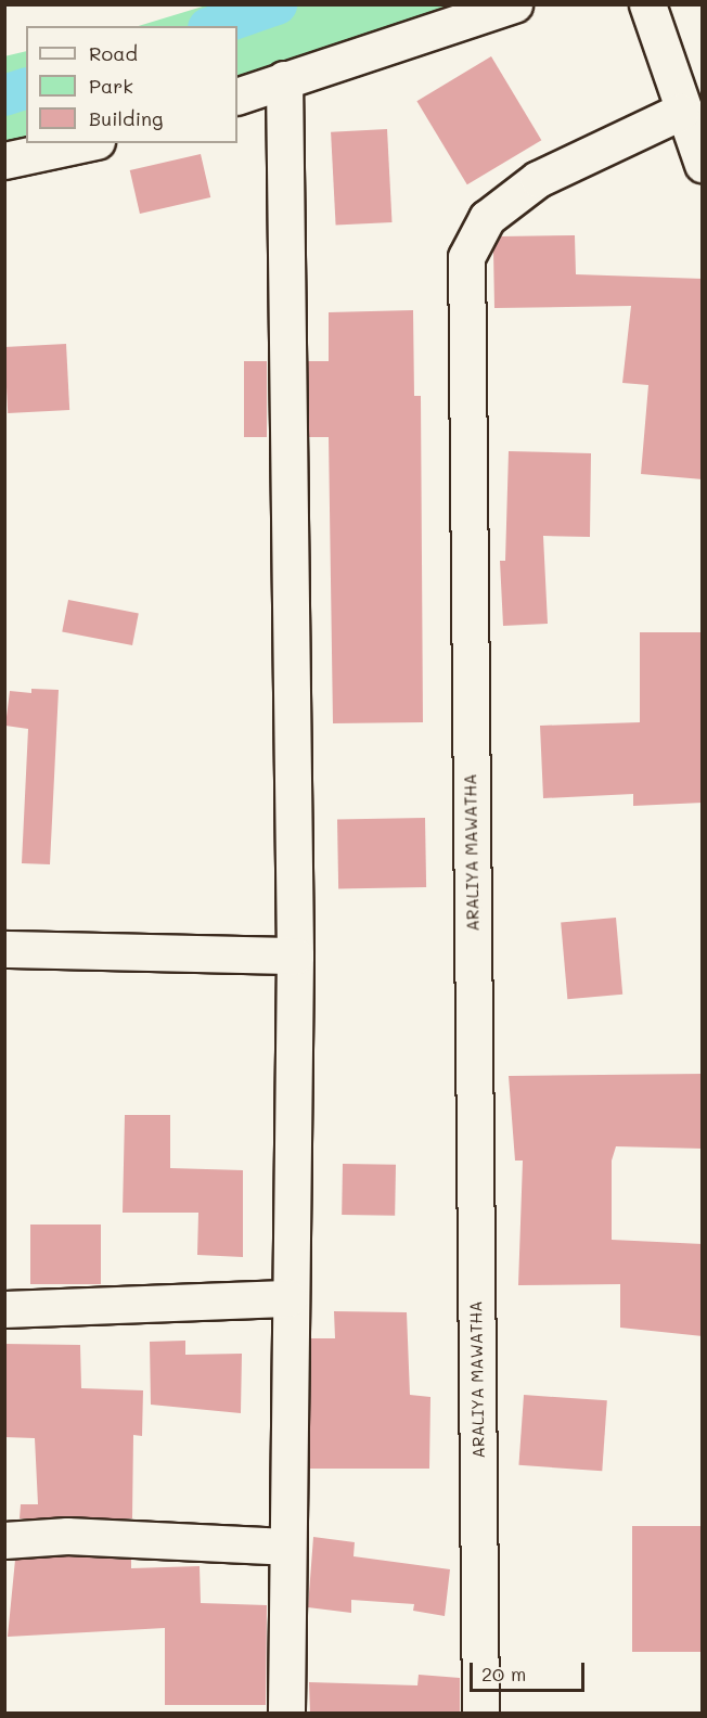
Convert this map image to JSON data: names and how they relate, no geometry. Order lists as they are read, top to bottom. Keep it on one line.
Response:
{"streets":{"street":["ARALIYA MAWATHA"]},"legend":["Road","Park","Building"],"scale_bar":"20 m"}
